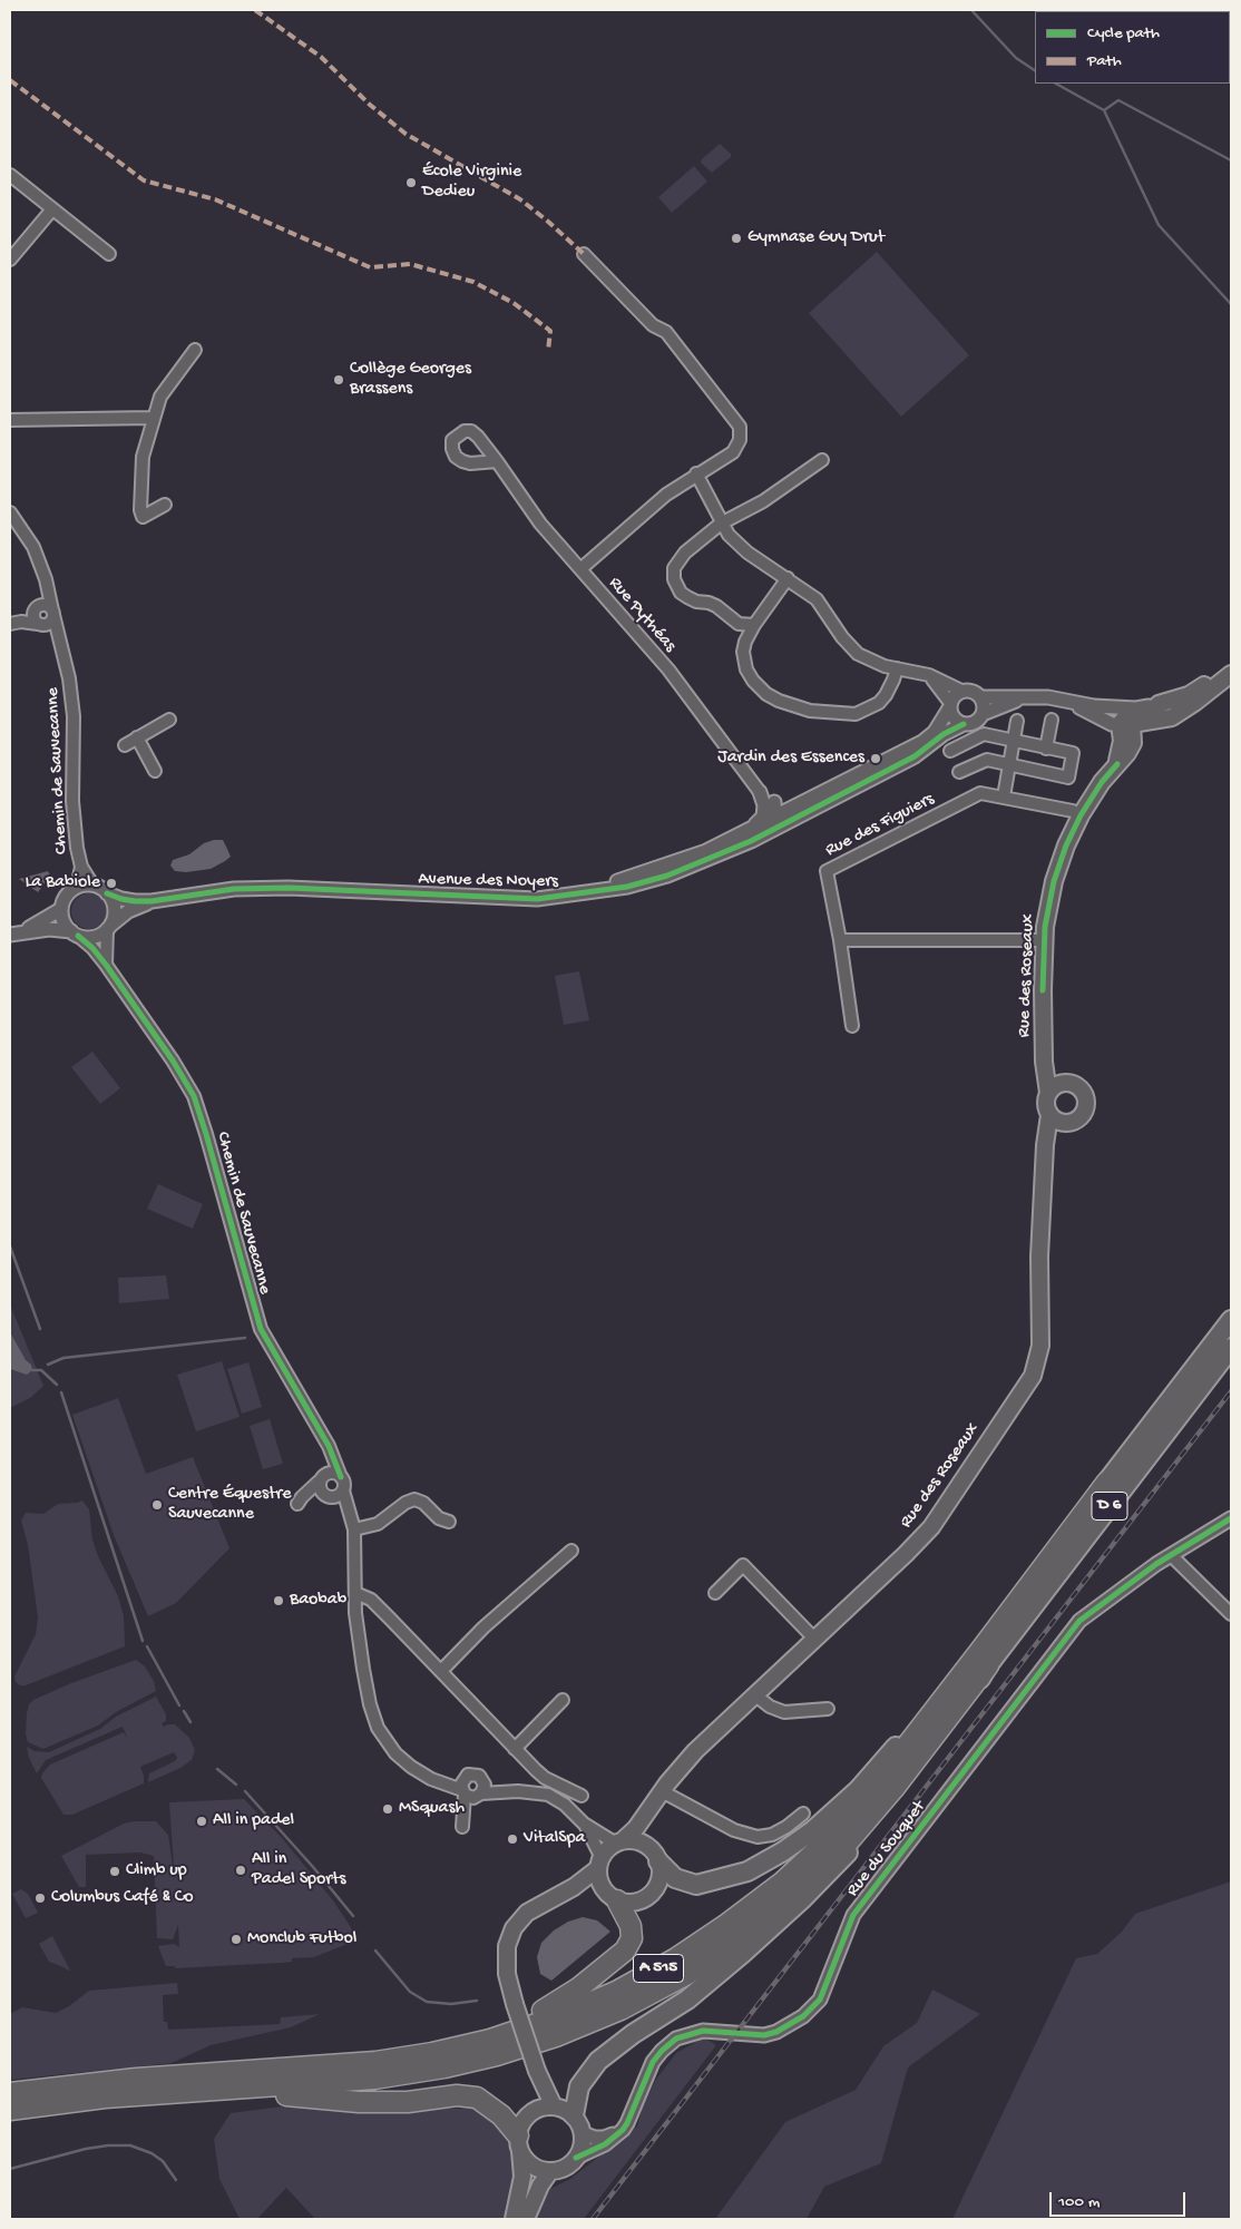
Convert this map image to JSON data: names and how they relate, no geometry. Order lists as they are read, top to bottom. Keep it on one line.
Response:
{"streets":{"highway":["D 6","A 515"],"main road":["Rue des Roseaux"],"street":["Rue Pythéas","Chemin de Sauvecanne","Rue des Figuiers","Avenue des Noyers","Rue du Souquet"]},"crossings":[["Chemin de Sauvecanne","Avenue des Noyers"],["Rue des Figuiers","Rue des Roseaux"],["D 6","A 515"]],"places":["École Virginie Dedieu","Gymnase Guy Drut","Collège Georges Brassens","Jardin des Essences","La Babiole","Centre Équestre Sauvecanne","Baobab","MSquash","All in padel","VitalSpa","All in Padel Sports","Climb up","Columbus Café & Co","Monclub Futbol"],"legend":["Cycle path","Path"],"scale_bar":"100 m"}
